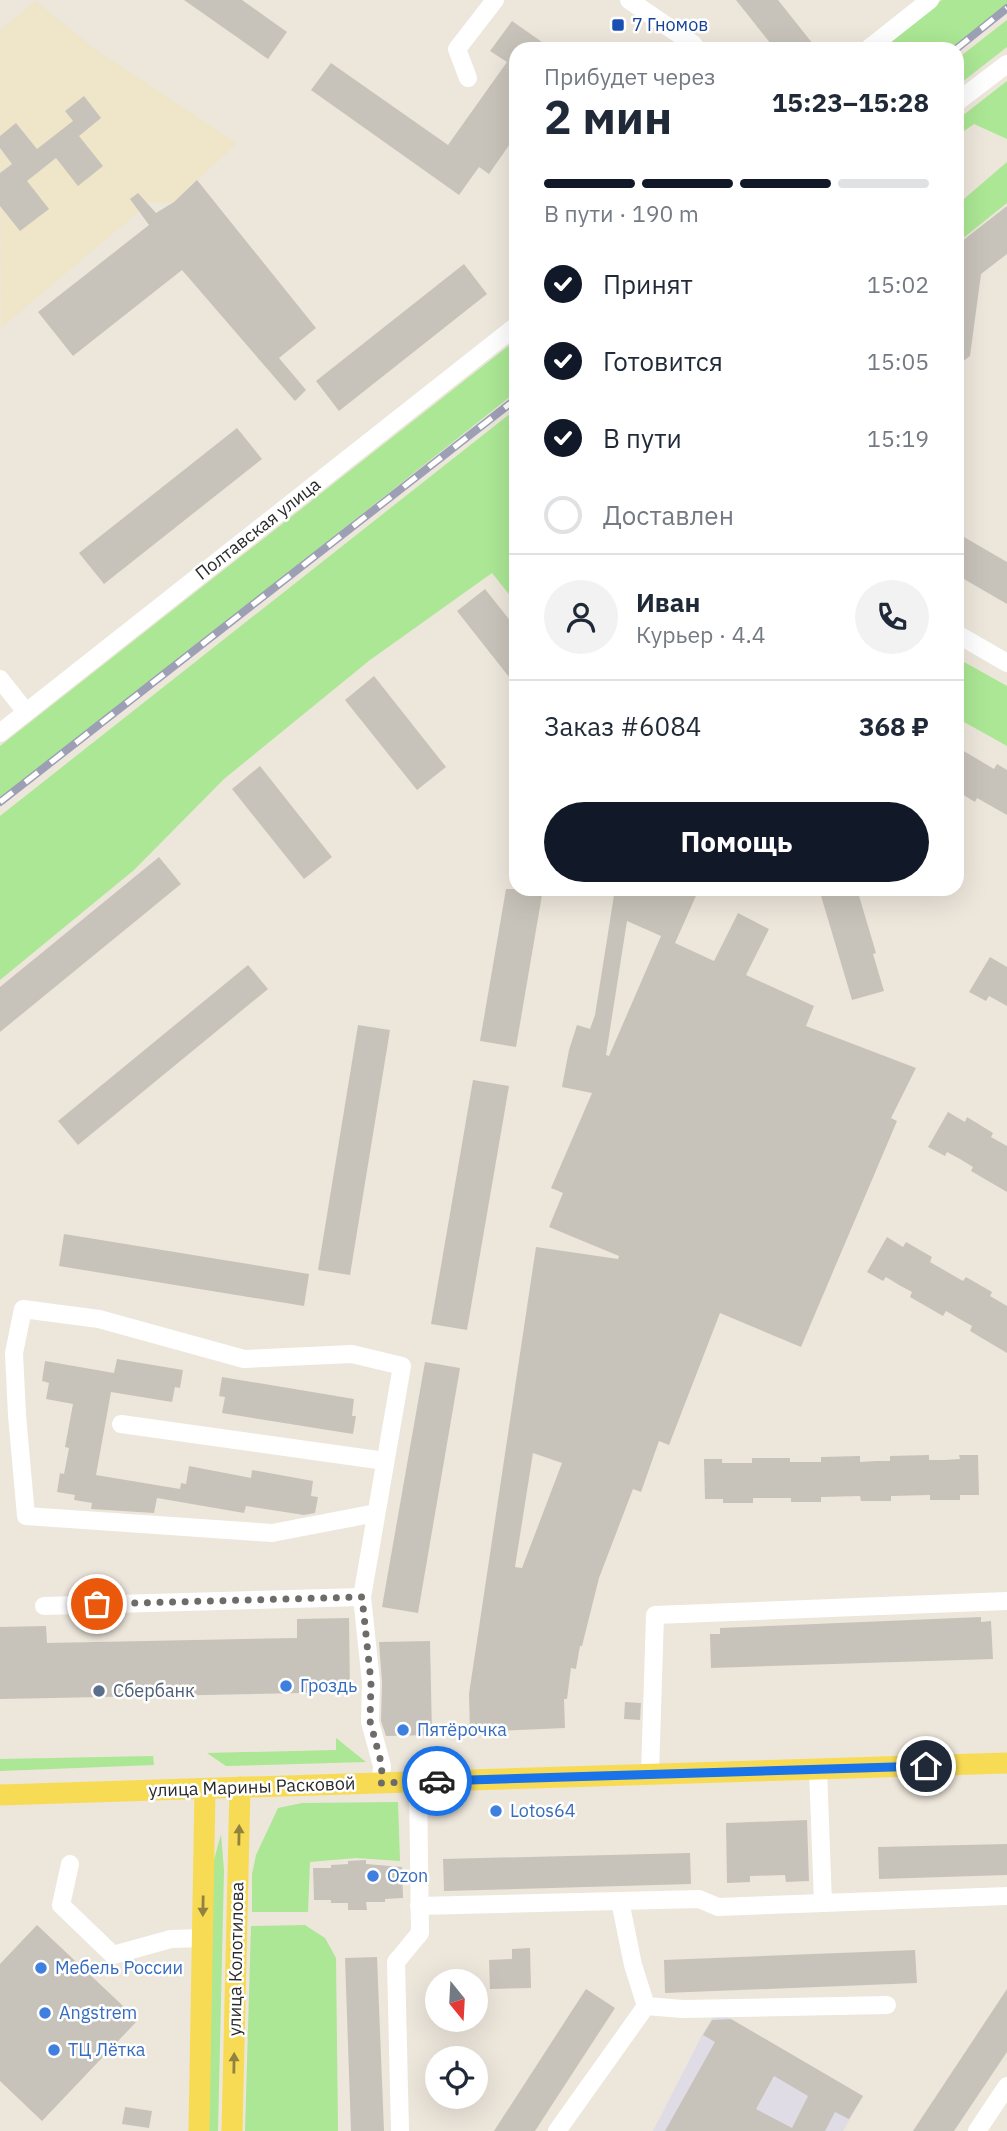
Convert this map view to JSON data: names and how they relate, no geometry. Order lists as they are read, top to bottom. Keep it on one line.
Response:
{"streets":{"main road":["улица Марины Расковой","улица Колотилова"],"street":["Полтавская улица"]},"crossings":[["улица Марины Расковой","улица Колотилова"]],"places":{"transit":["7 Гномов"],"other":["Гроздь","Сбербанк","Пятёрочка","Lotos64","Ozon","Мебель России","Angstrem","ТЦ Лётка"]},"north":"bottom","page":{"heading":["2 мин","Прибудет через","15:23–15:28"],"panel":["Иван","Курьер · 4.4","Заказ #6084","368 ₽"],"bar":"В пути · 190 m","list":[["Принят","15:02"],["Готовится","15:05"],["В пути","15:19"],"Доставлен"],"buttons":"Помощь"}}
